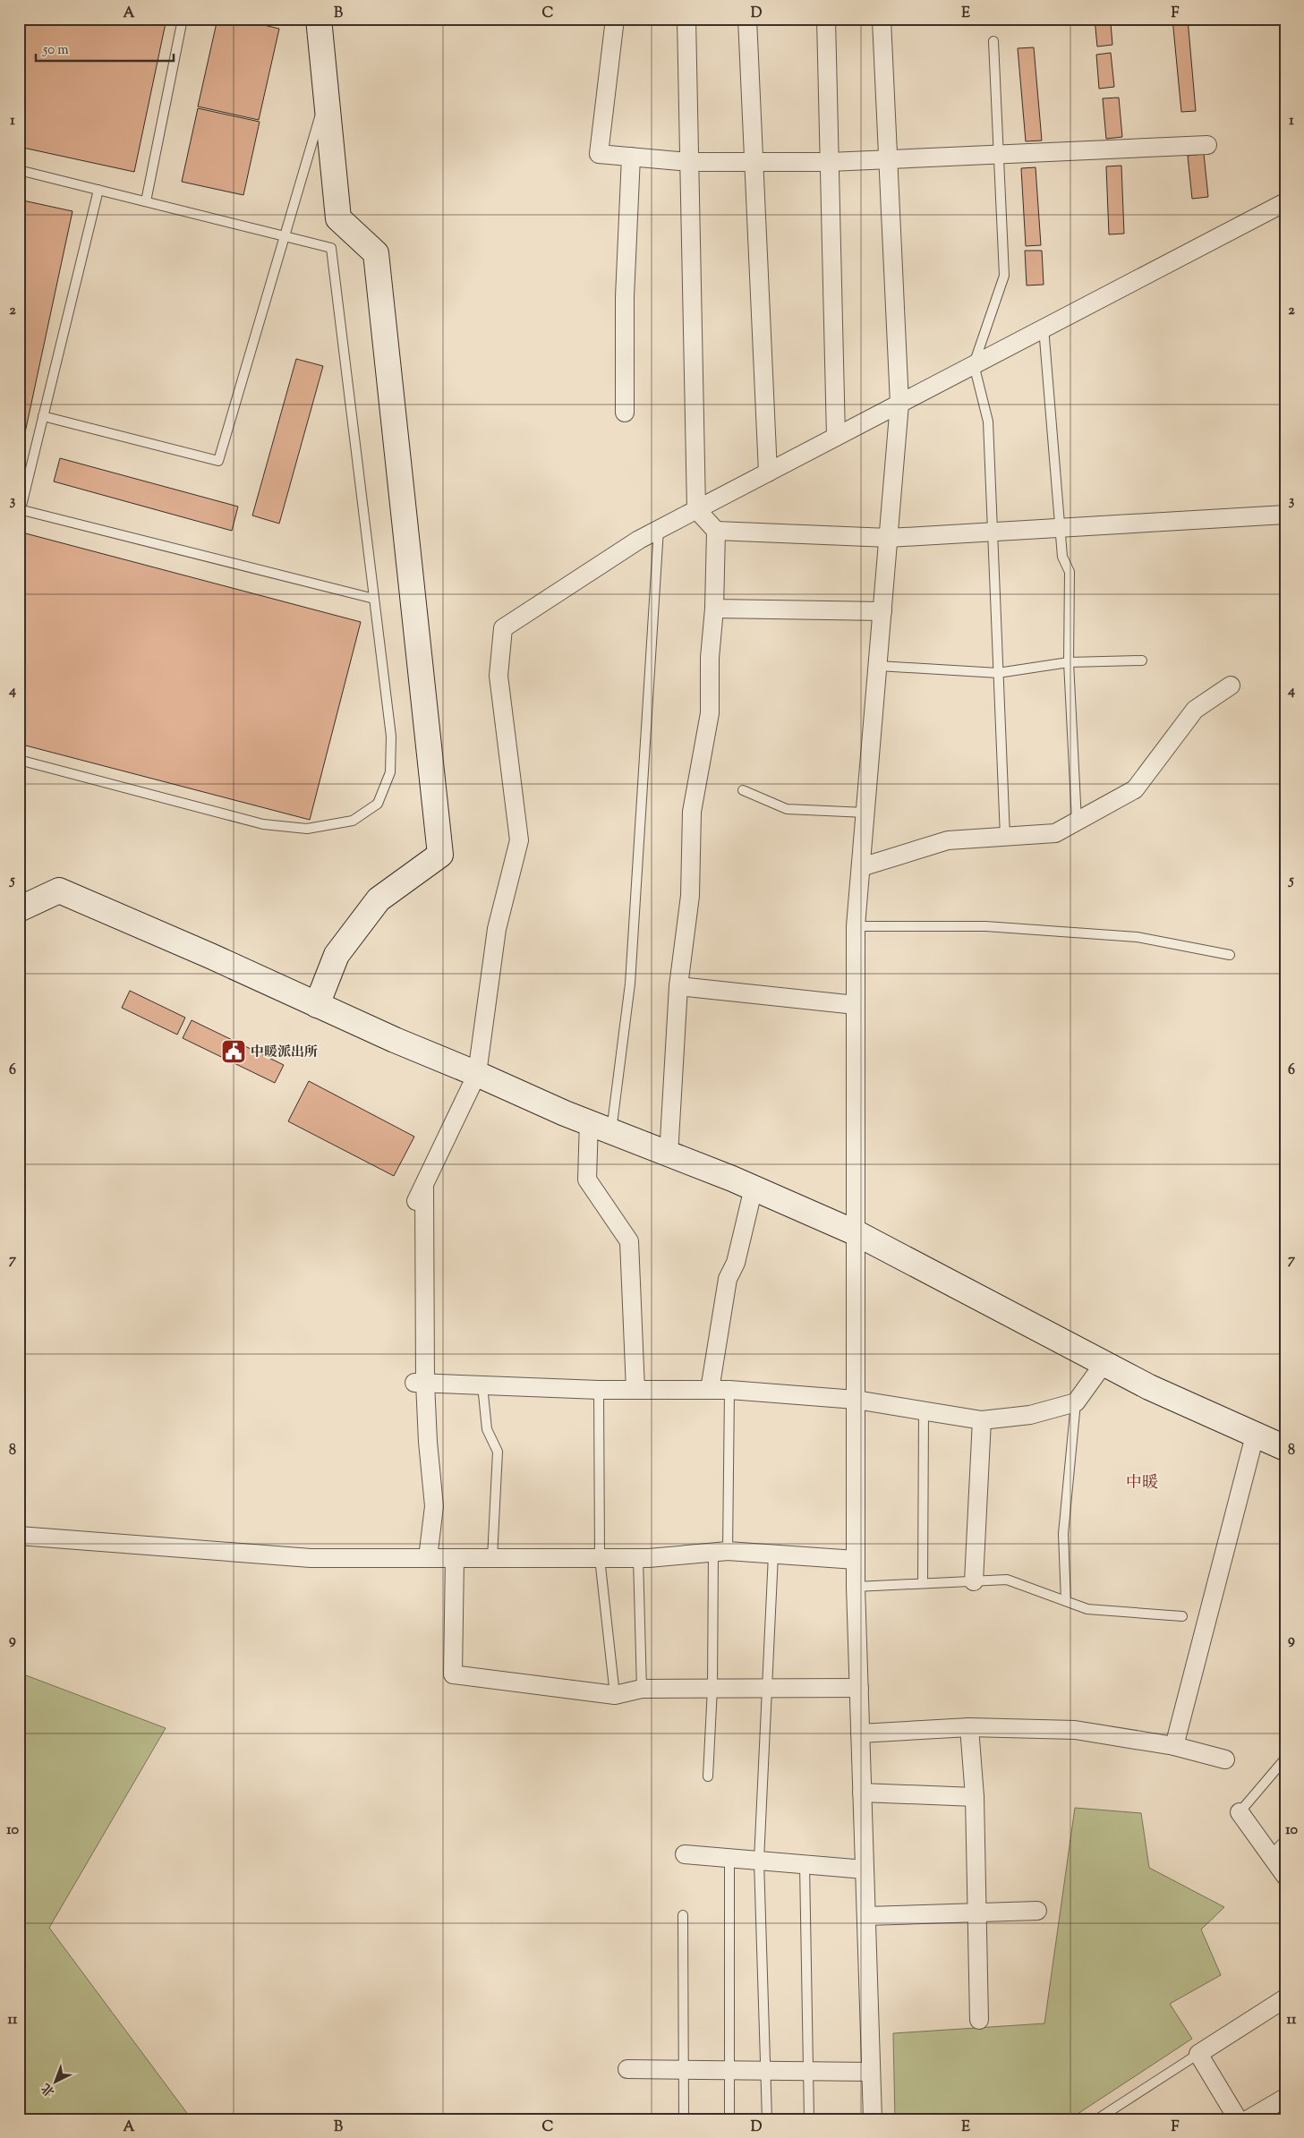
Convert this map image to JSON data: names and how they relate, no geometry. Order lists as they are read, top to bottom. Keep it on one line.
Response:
{"districts":["中暖"],"places":{"public building":["中暖派出所"]},"scale_bar":"50 m","north":"bottom left","grid":{"columns":["A","B","C","D","E","F"],"rows":["1","2","3","4","5","6","7","8","9","10","11"]}}
